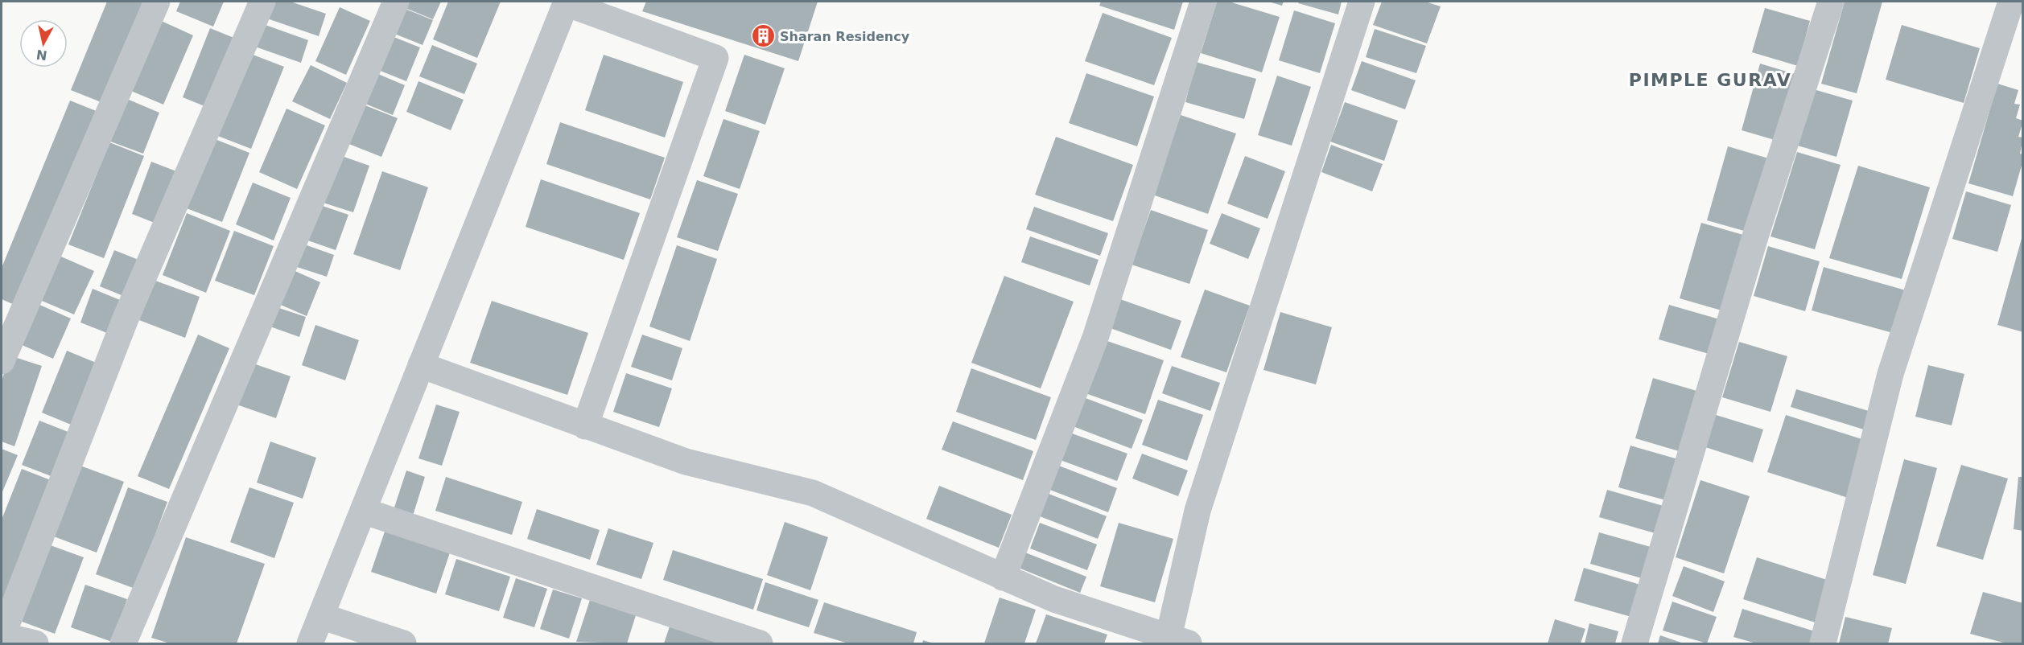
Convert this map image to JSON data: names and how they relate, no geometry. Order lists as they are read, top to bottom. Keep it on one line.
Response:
{"districts":["PIMPLE GURAV"],"places":{"building":["Sharan Residency"]},"north":"bottom"}
